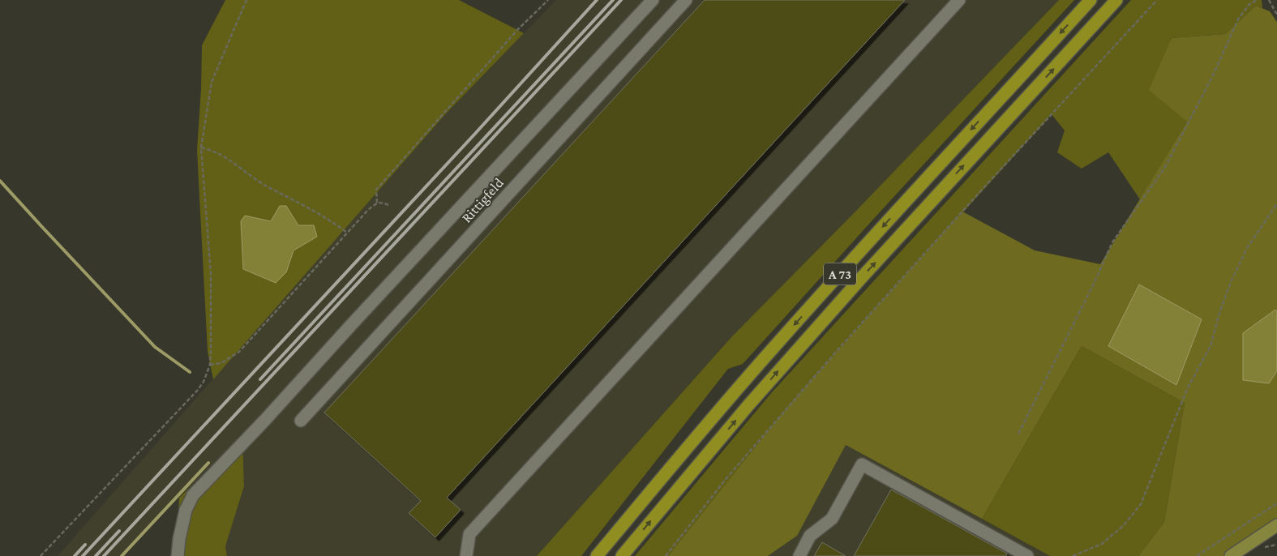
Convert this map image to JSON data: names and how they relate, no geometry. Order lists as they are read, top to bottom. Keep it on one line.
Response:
{"streets":{"highway":["A 73"],"street":["Rittigfeld"]}}
